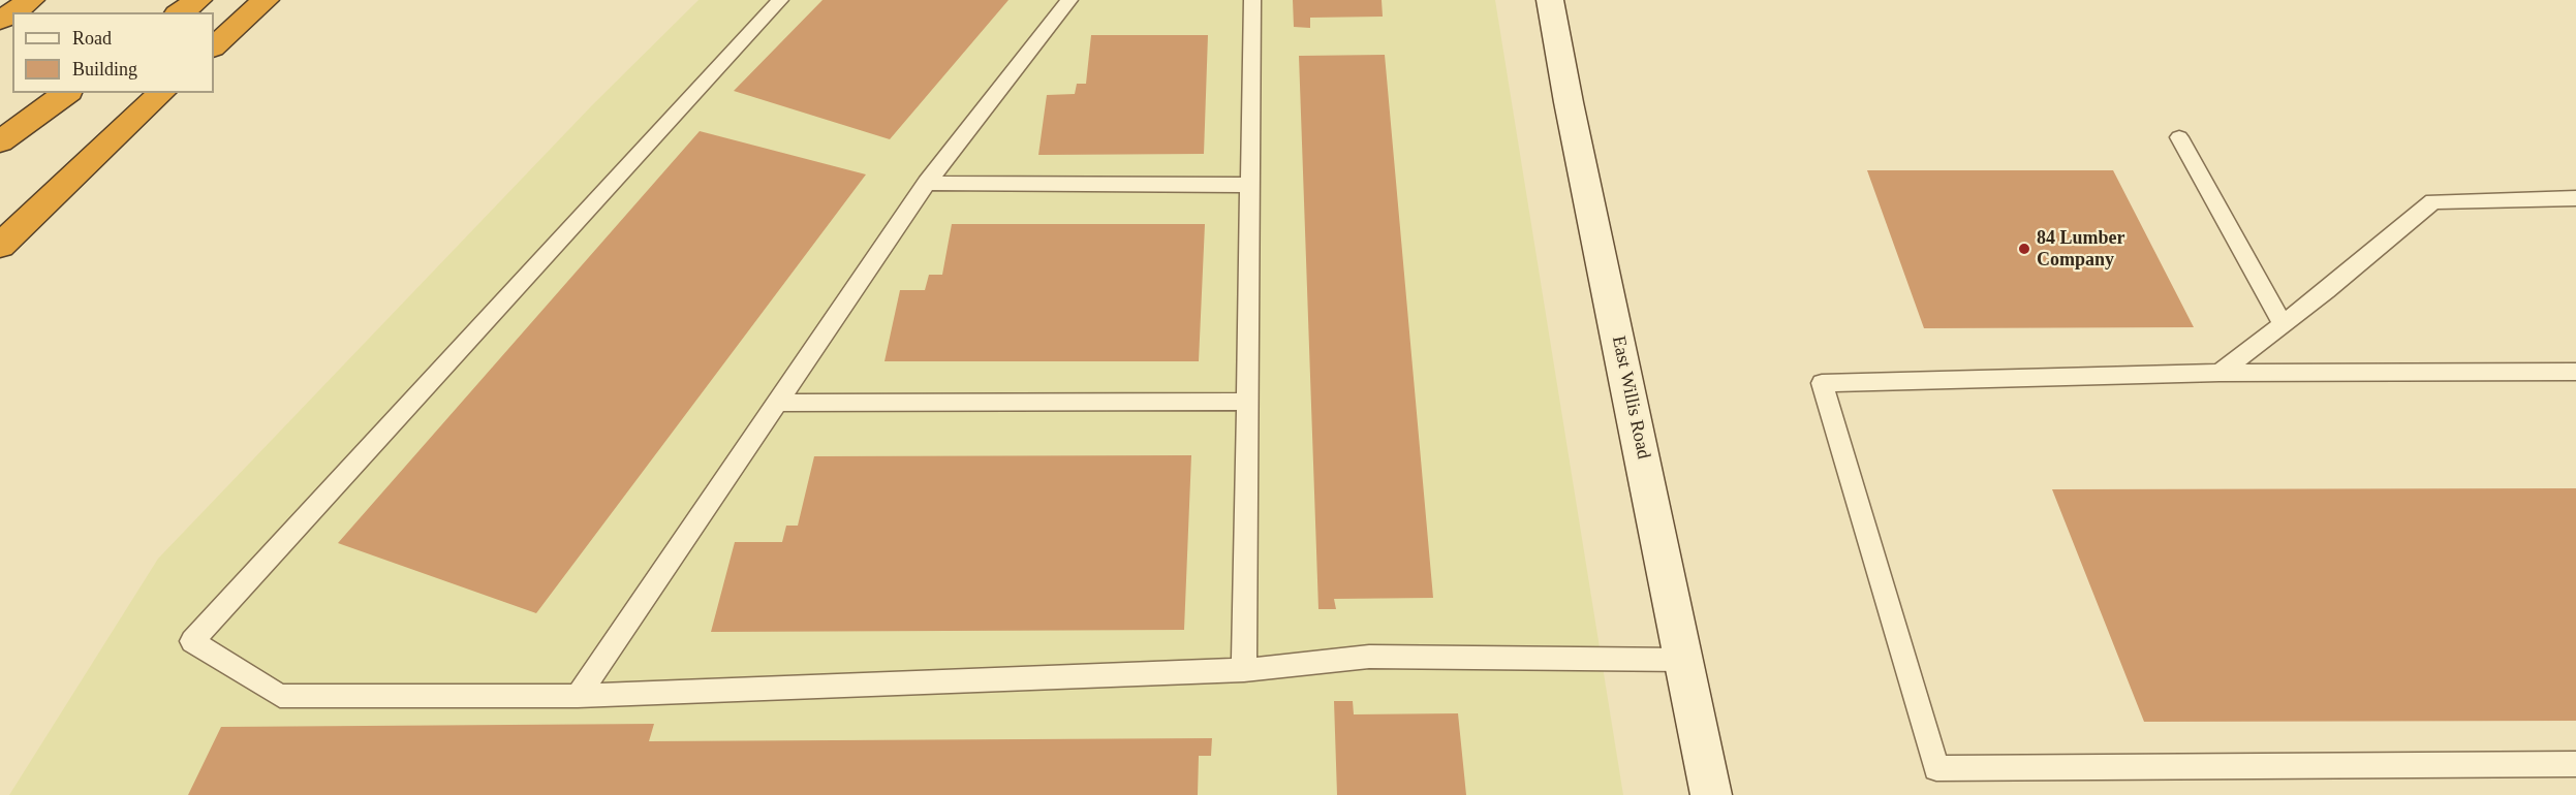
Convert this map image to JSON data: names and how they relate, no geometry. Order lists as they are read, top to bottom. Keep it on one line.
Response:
{"streets":{"street":["East Willis Road"]},"places":["84 Lumber Company"],"legend":["Road","Building"]}
